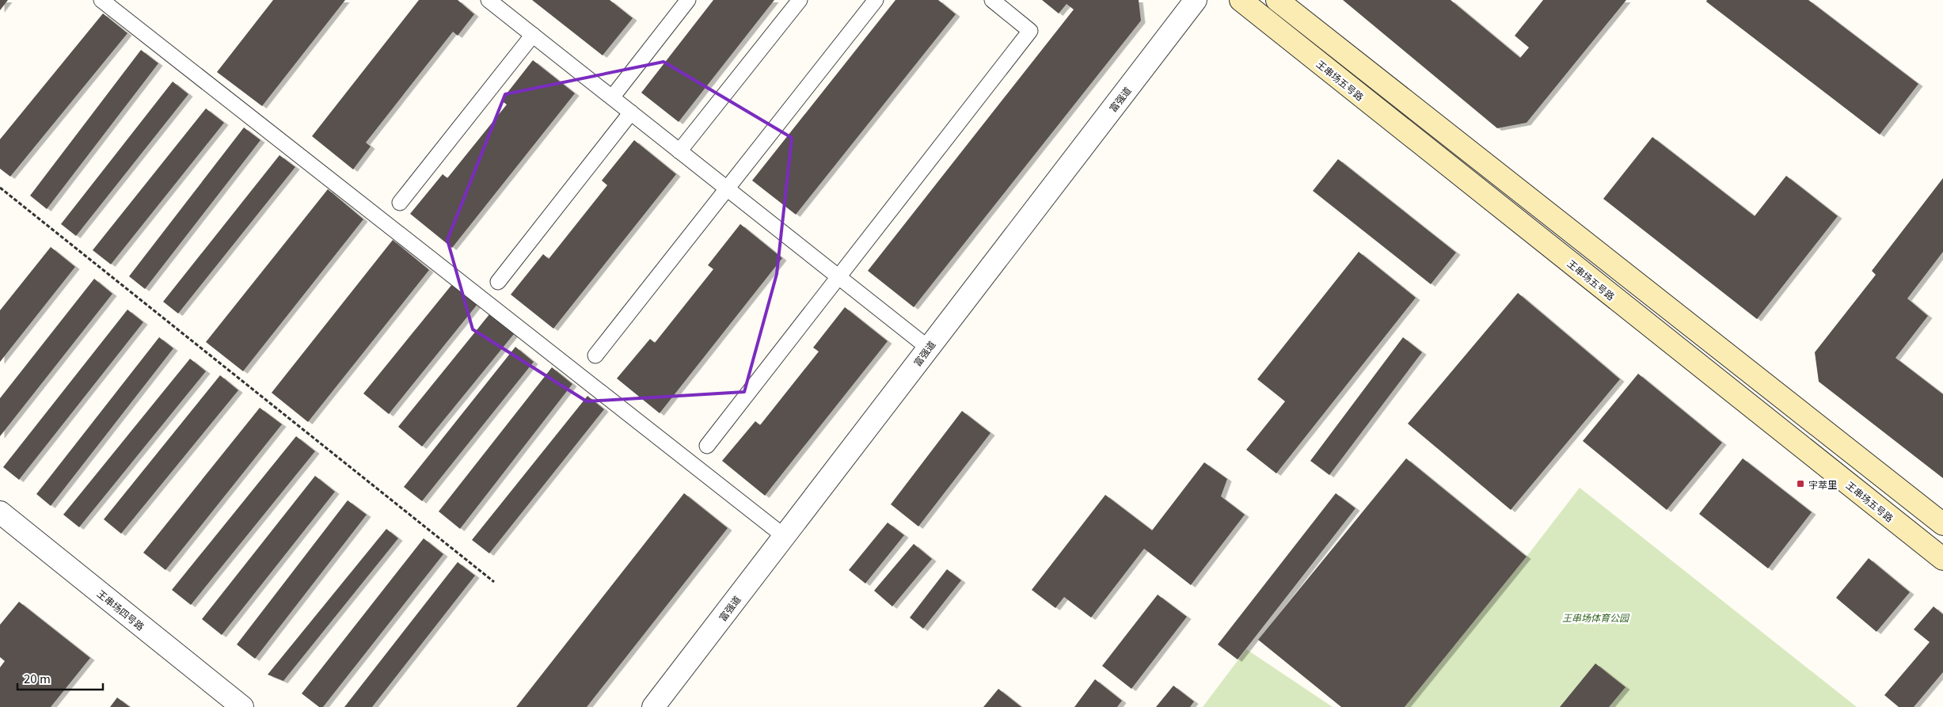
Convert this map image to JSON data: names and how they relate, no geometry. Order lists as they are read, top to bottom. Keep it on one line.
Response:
{"streets":{"street":["王串场五号路","富强道","王串场四号路"]},"parks":["王串场体育公园"],"places":{"transit":["宇萃里"]},"scale_bar":"20 m"}
